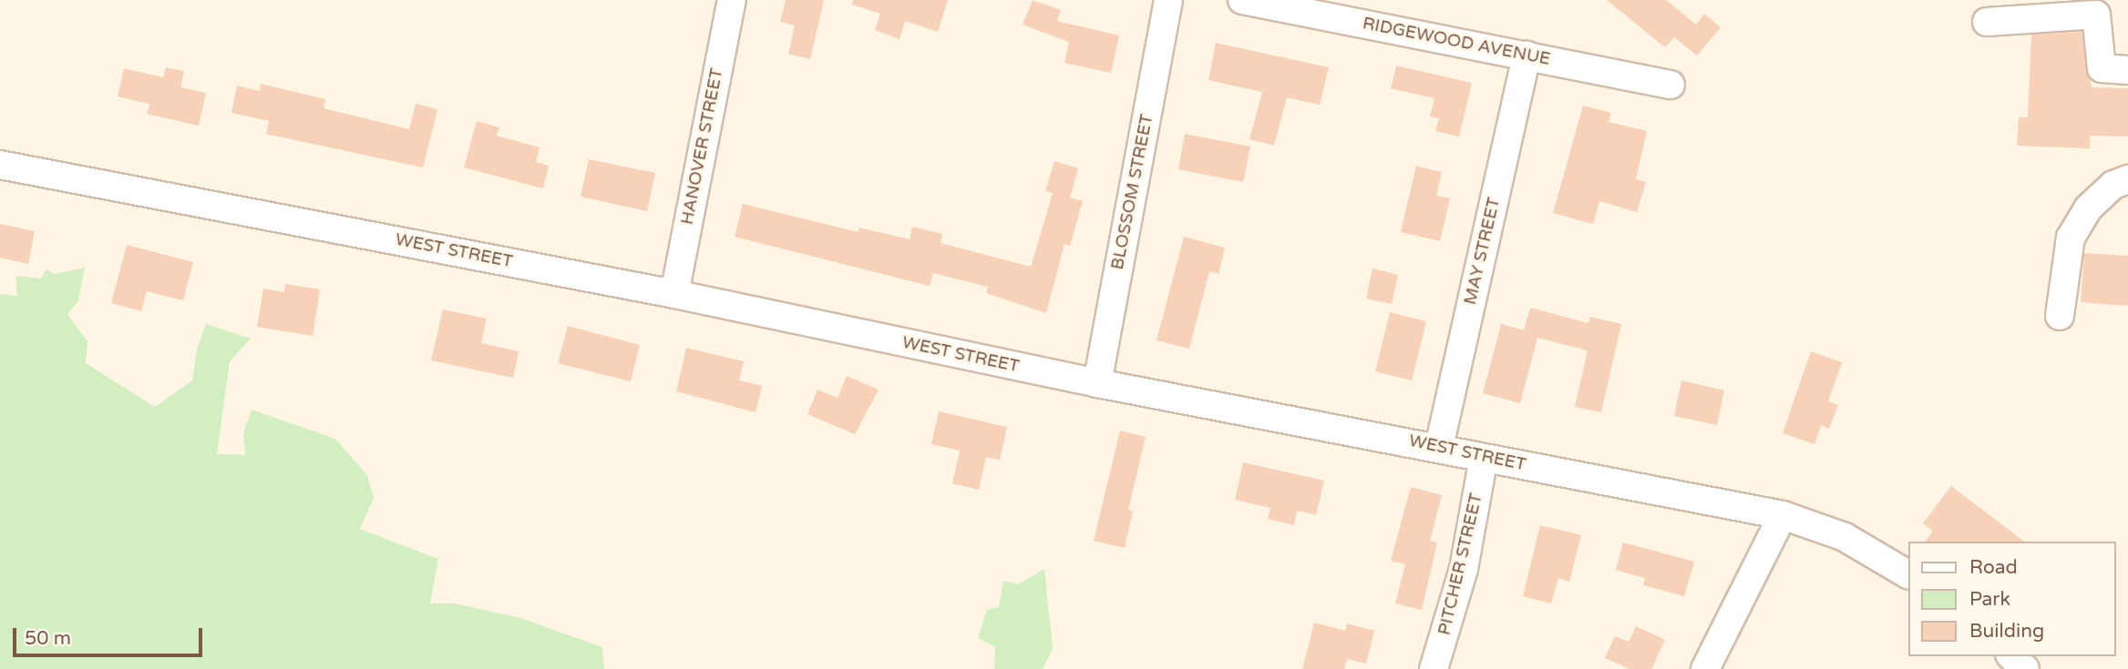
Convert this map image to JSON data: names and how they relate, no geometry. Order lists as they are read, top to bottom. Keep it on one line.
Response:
{"streets":{"street":["RIDGEWOOD AVENUE","HANOVER STREET","BLOSSOM STREET","WEST STREET","MAY STREET","PITCHER STREET"]},"crossings":[["RIDGEWOOD AVENUE","MAY STREET"],["HANOVER STREET","WEST STREET"],["BLOSSOM STREET","WEST STREET"],["WEST STREET","MAY STREET"],["WEST STREET","PITCHER STREET"]],"legend":["Road","Park","Building"],"scale_bar":"50 m"}
